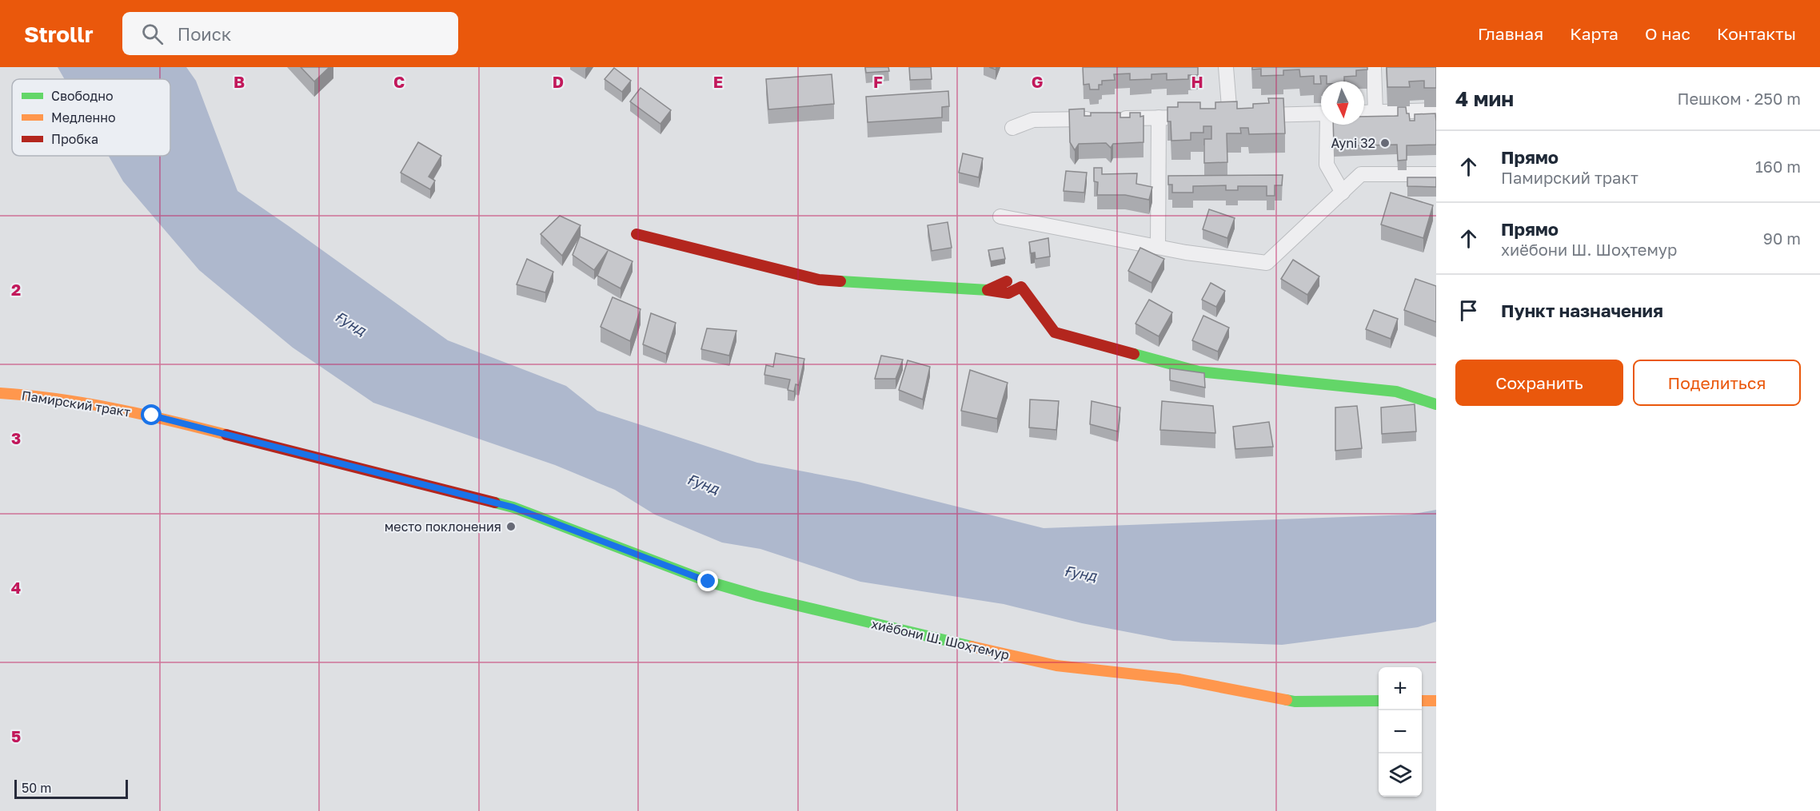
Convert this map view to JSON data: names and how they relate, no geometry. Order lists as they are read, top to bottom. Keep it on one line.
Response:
{"streets":{"main road":["Памирский тракт","хиёбони Ш. Шоҳтемур"]},"crossings":[["Памирский тракт","хиёбони Ш. Шоҳтемур"]],"water":["Ғунд"],"places":["Ayni 32","место поклонения"],"legend":["Свободно","Медленно","Пробка"],"scale_bar":"50 m","north":"bottom","page":{"header":"Strollr","search":"Поиск","nav":["Главная","Карта","О нас","Контакты"],"heading":["4 мин","Пешком · 250 m"],"list":[["Прямо","Памирский тракт","160 m"],["Прямо","хиёбони Ш. Шоҳтемур","90 m"],"Пункт назначения"],"buttons":["Сохранить","Поделиться"],"map_buttons":["+","−"],"scale":"50 m"},"grid":{"columns":["B","C","D","E","F","G","H"],"rows":["2","3","4","5"]}}
